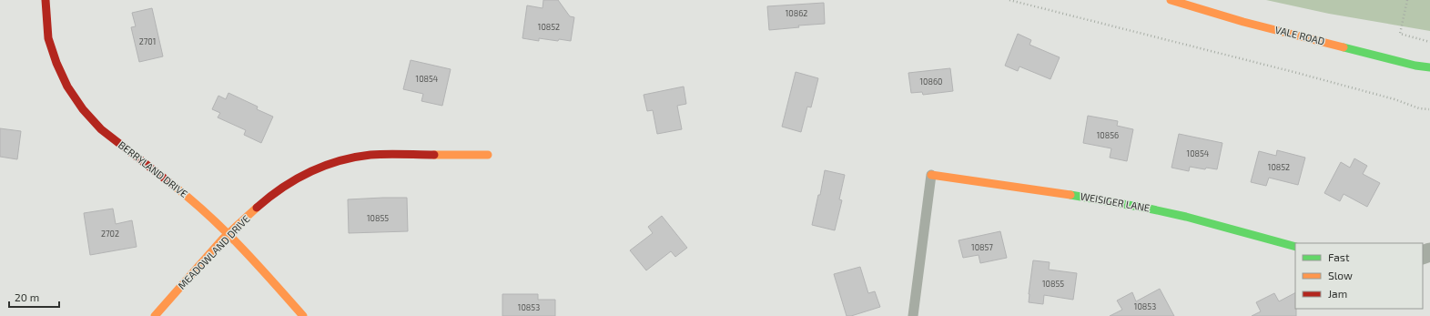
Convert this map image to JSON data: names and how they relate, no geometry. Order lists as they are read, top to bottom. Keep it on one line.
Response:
{"streets":{"street":["VALE ROAD","BERRYLAND DRIVE","WEISIGER LANE","MEADOWLAND DRIVE"]},"crossings":[["BERRYLAND DRIVE","MEADOWLAND DRIVE"]],"house_numbers":["10862","10852","2701","10854","10860","10856","10854","10852","10855","2702","10857","10855","10853","10853"],"legend":["Fast","Slow","Jam"],"scale_bar":"20 m"}
